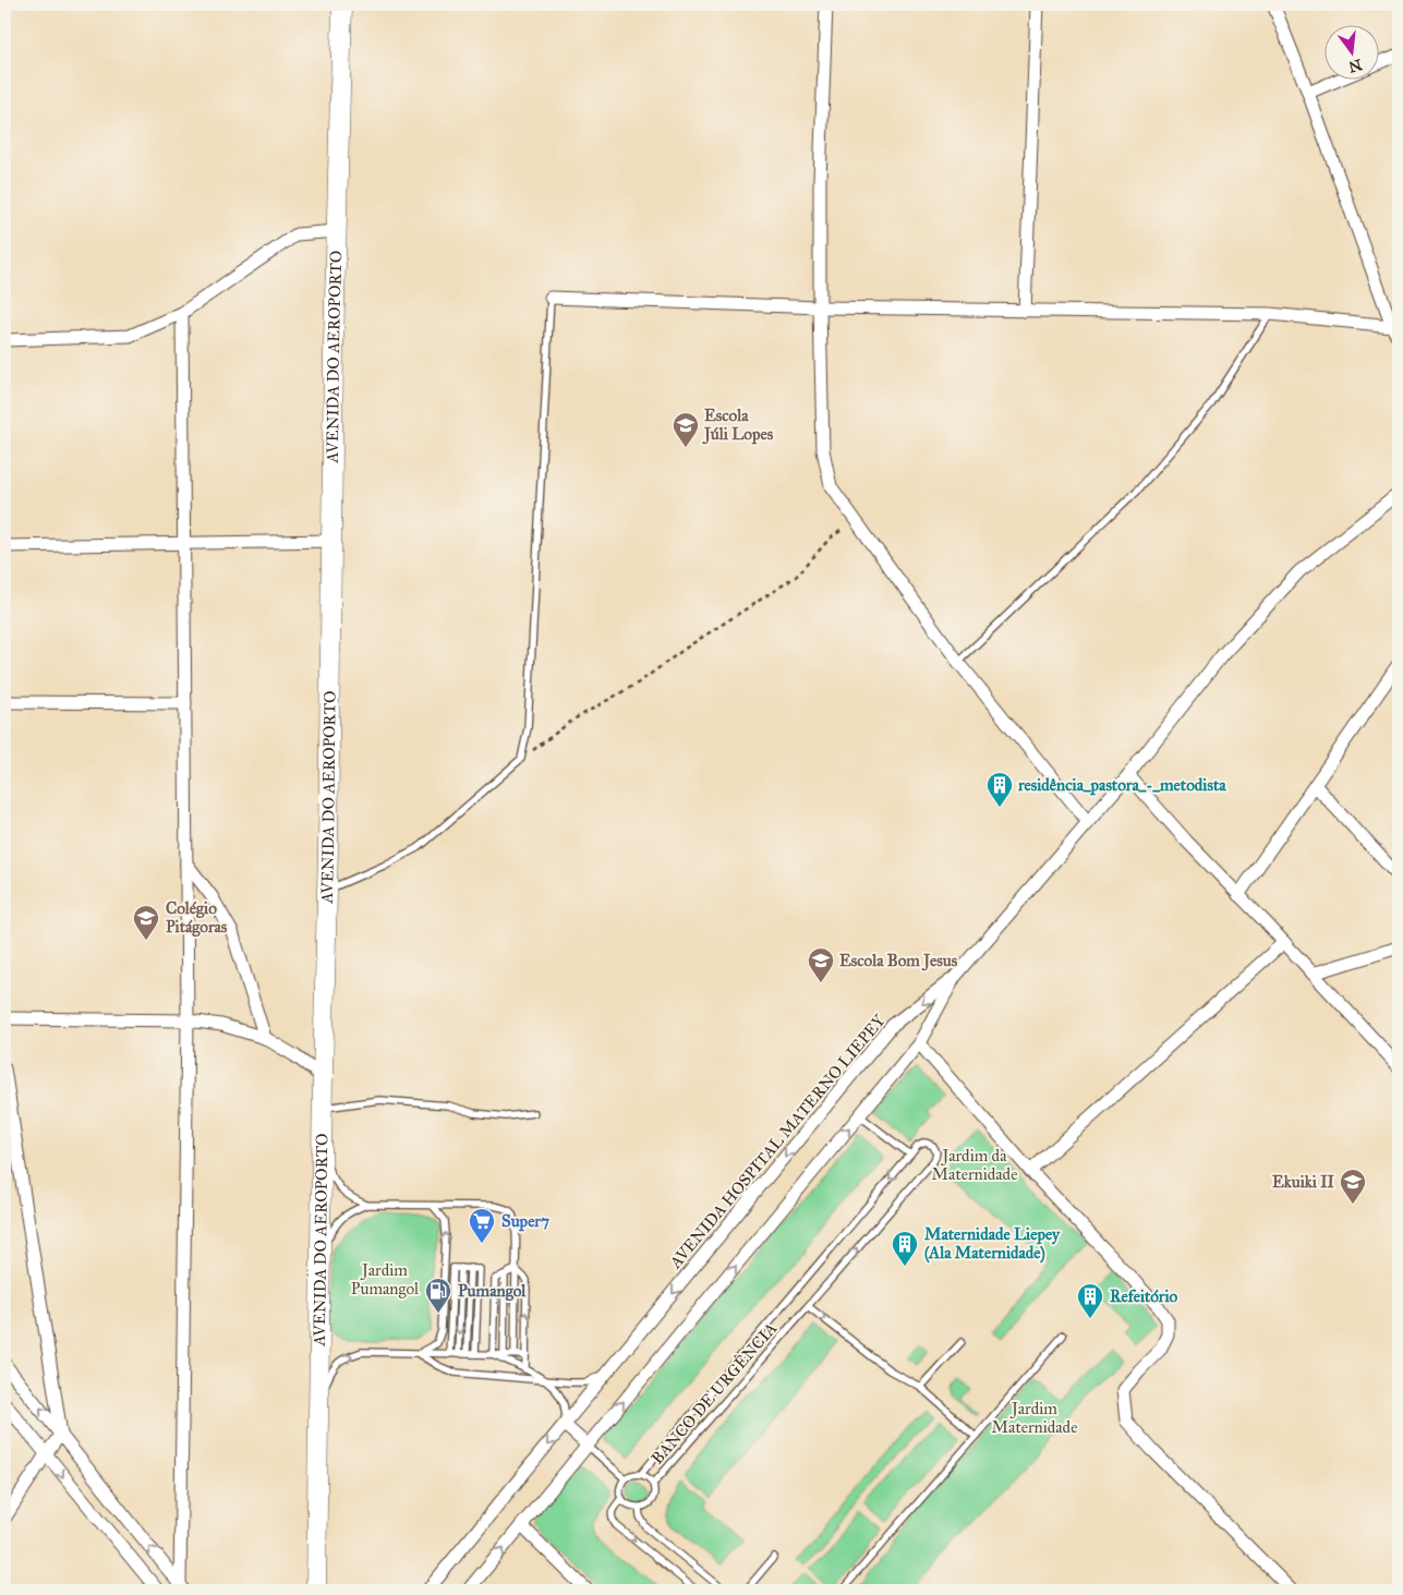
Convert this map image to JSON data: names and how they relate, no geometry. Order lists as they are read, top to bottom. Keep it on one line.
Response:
{"streets":{"main road":["AVENIDA DO AEROPORTO"],"street":["AVENIDA HOSPITAL MATERNO LIEPEY"],"lane":["BANCO DE URGÊNCIA"]},"parks":["Jardim da Maternidade","Jardim Pumangol","Jardim Maternidade"],"places":{"school or university":["Escola Júli Lopes","Colégio Pitágoras","Escola Bom Jesus","Ekuiki II"],"building":["residência_pastora_-_metodista","Maternidade Liepey (Ala Maternidade)","Refeitório"],"supermarket":["Super7"],"fuel station":["Pumangol"]},"north":"bottom"}
